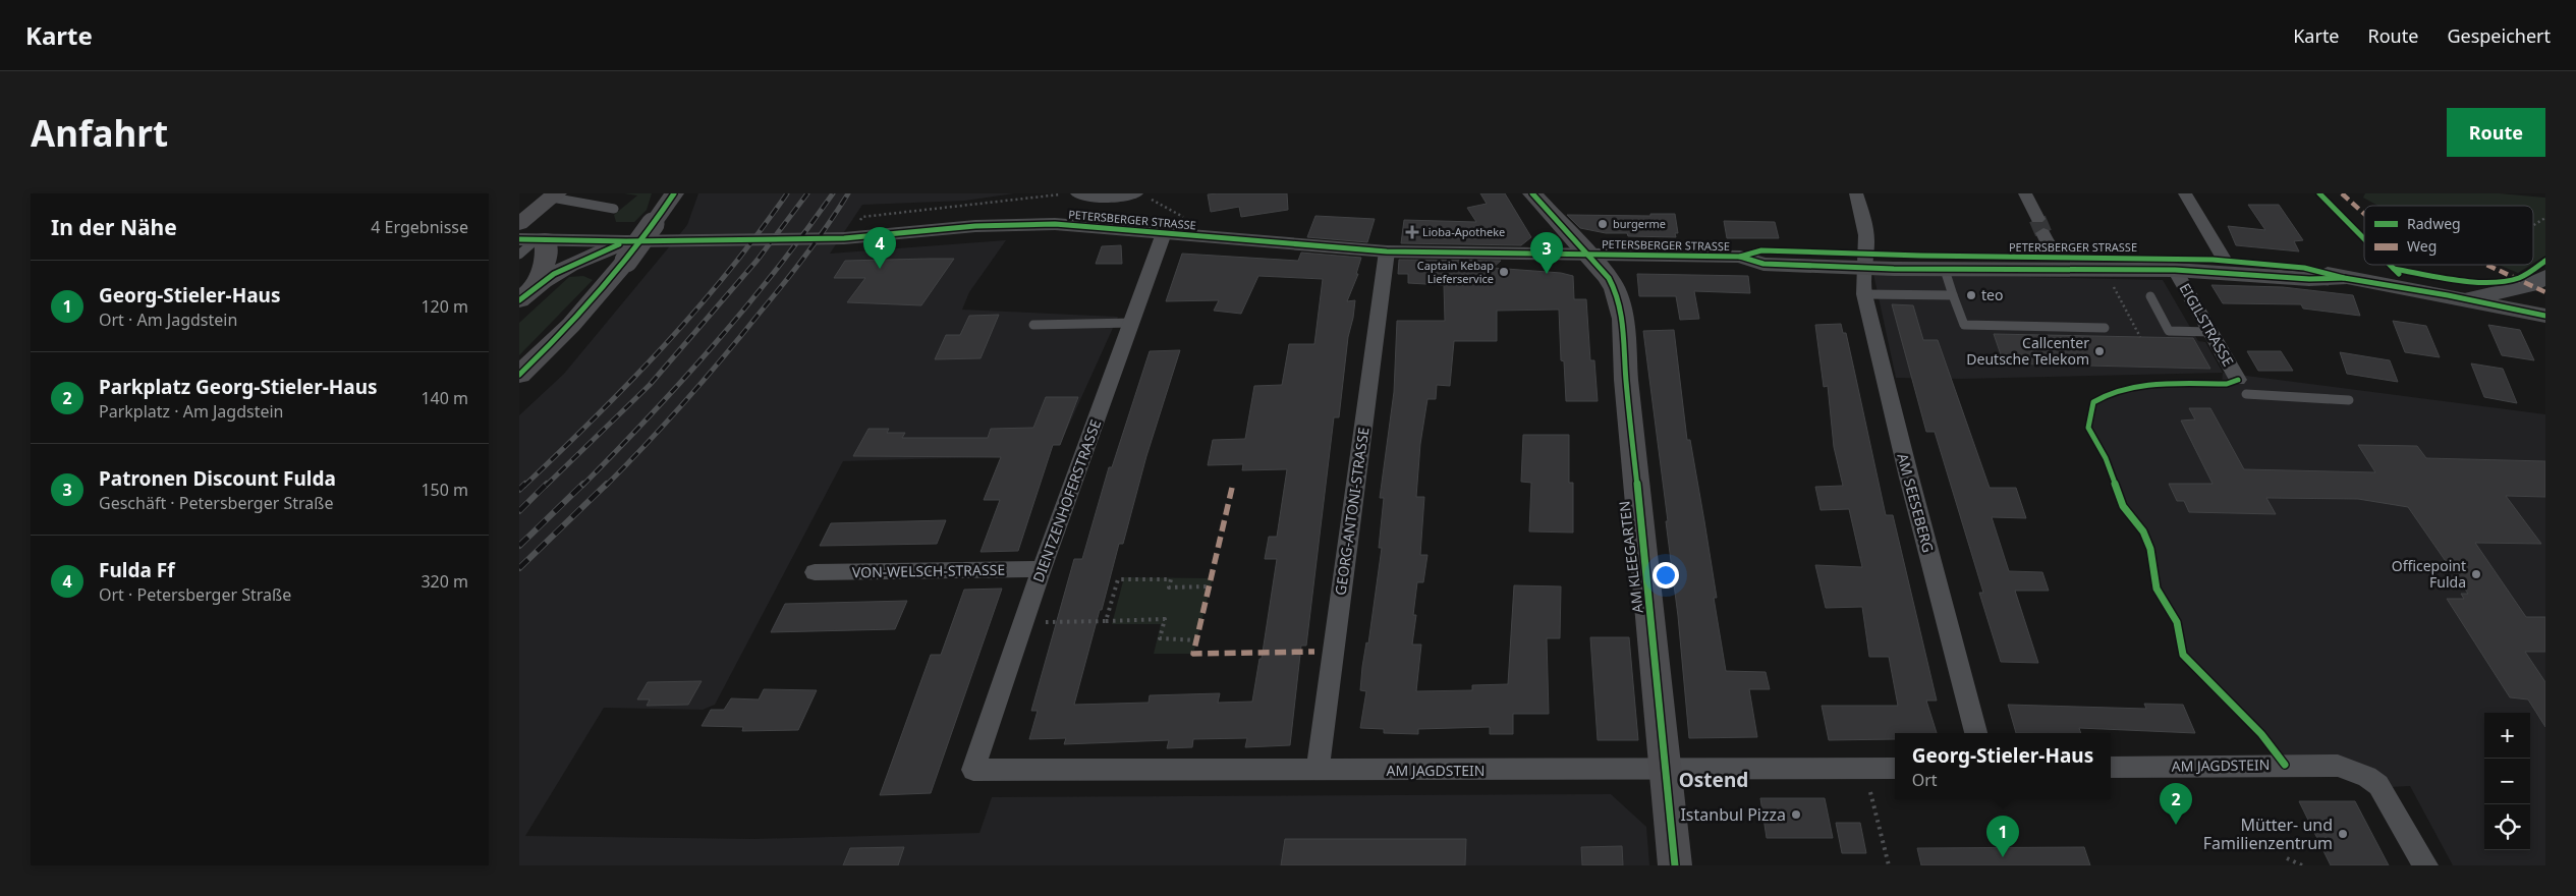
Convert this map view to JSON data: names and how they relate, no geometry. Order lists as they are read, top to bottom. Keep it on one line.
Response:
{"streets":{"main road":["PETERSBERGER STRASSE"],"street":["EIGILSTRASSE","DIENTZENHOFERSTRASSE","AM SEESEBERG","GEORG-ANTONI-STRASSE","AM KLEEGARTEN","VON-WELSCH-STRASSE","AM JAGDSTEIN"]},"crossings":[["PETERSBERGER STRASSE","EIGILSTRASSE"],["PETERSBERGER STRASSE","DIENTZENHOFERSTRASSE"],["PETERSBERGER STRASSE","AM SEESEBERG"],["PETERSBERGER STRASSE","GEORG-ANTONI-STRASSE"],["PETERSBERGER STRASSE","AM KLEEGARTEN"],["DIENTZENHOFERSTRASSE","VON-WELSCH-STRASSE"],["DIENTZENHOFERSTRASSE","AM JAGDSTEIN"],["GEORG-ANTONI-STRASSE","AM JAGDSTEIN"],["AM KLEEGARTEN","AM JAGDSTEIN"]],"districts":["Ostend"],"places":{"other":["burgerme","Captain Kebap Lieferservice","teo","Callcenter Deutsche Telekom","Officepoint Fulda","Istanbul Pizza","Mütter- und Familienzentrum"],"health":["Lioba-Apotheke"]},"legend":["Radweg","Weg"],"page":{"header":"Karte","nav":["Karte","Route","Gespeichert"],"buttons":"Route","title":"Anfahrt","heading":["In der Nähe","4 Ergebnisse"],"pins":["4","3","2","1"],"list":[{"mark":"1","name":"Georg-Stieler-Haus","note":"Ort · Am Jagdstein","value":"120 m"},{"mark":"2","name":"Parkplatz Georg-Stieler-Haus","note":"Parkplatz · Am Jagdstein","value":"140 m"},{"mark":"3","name":"Patronen Discount Fulda","note":"Geschäft · Petersberger Straße","value":"150 m"},{"mark":"4","name":"Fulda Ff","note":"Ort · Petersberger Straße","value":"320 m"}],"map_buttons":["+","−"],"popup":["Georg-Stieler-Haus","Ort"]}}
